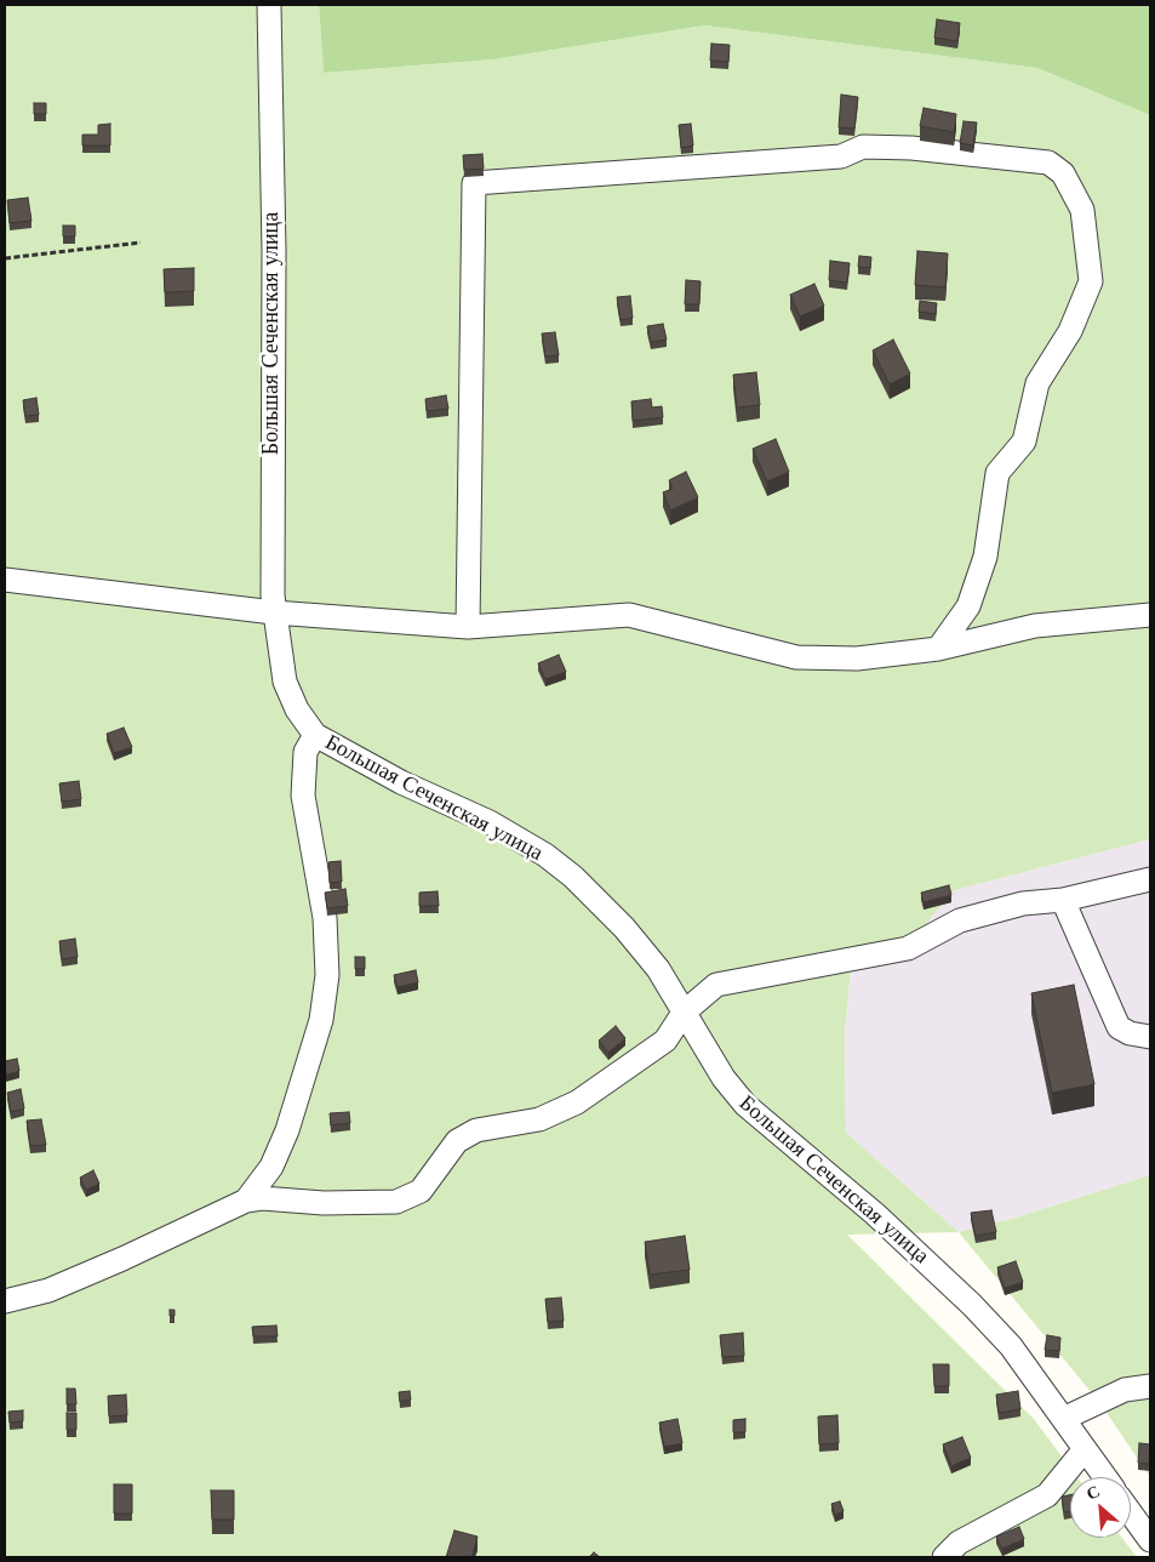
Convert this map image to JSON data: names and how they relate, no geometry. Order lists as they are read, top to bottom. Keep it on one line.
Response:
{"streets":{"street":["Большая Сеченская улица"]},"north":"top left"}
